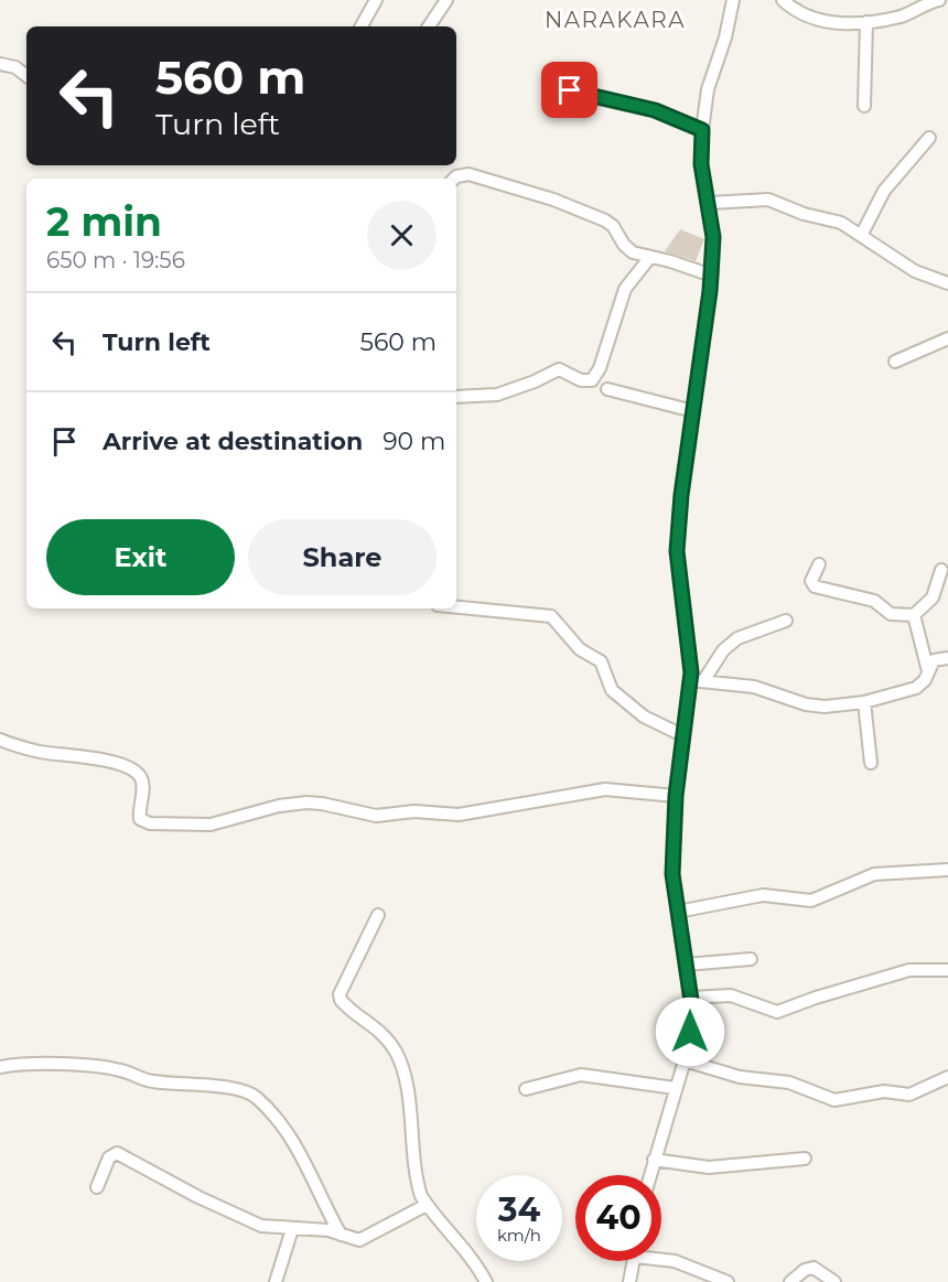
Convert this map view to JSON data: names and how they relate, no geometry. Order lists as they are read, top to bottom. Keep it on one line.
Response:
{"districts":["NARAKARA"],"page":{"turn":["560 m","Turn left"],"heading":["2 min","650 m · 19:56"],"list":[{"name":"Turn left","value":"560 m"},{"name":"Arrive at destination","value":"90 m"}],"buttons":["Exit","Share"],"speed":"34 km/h","limit":"40"}}
